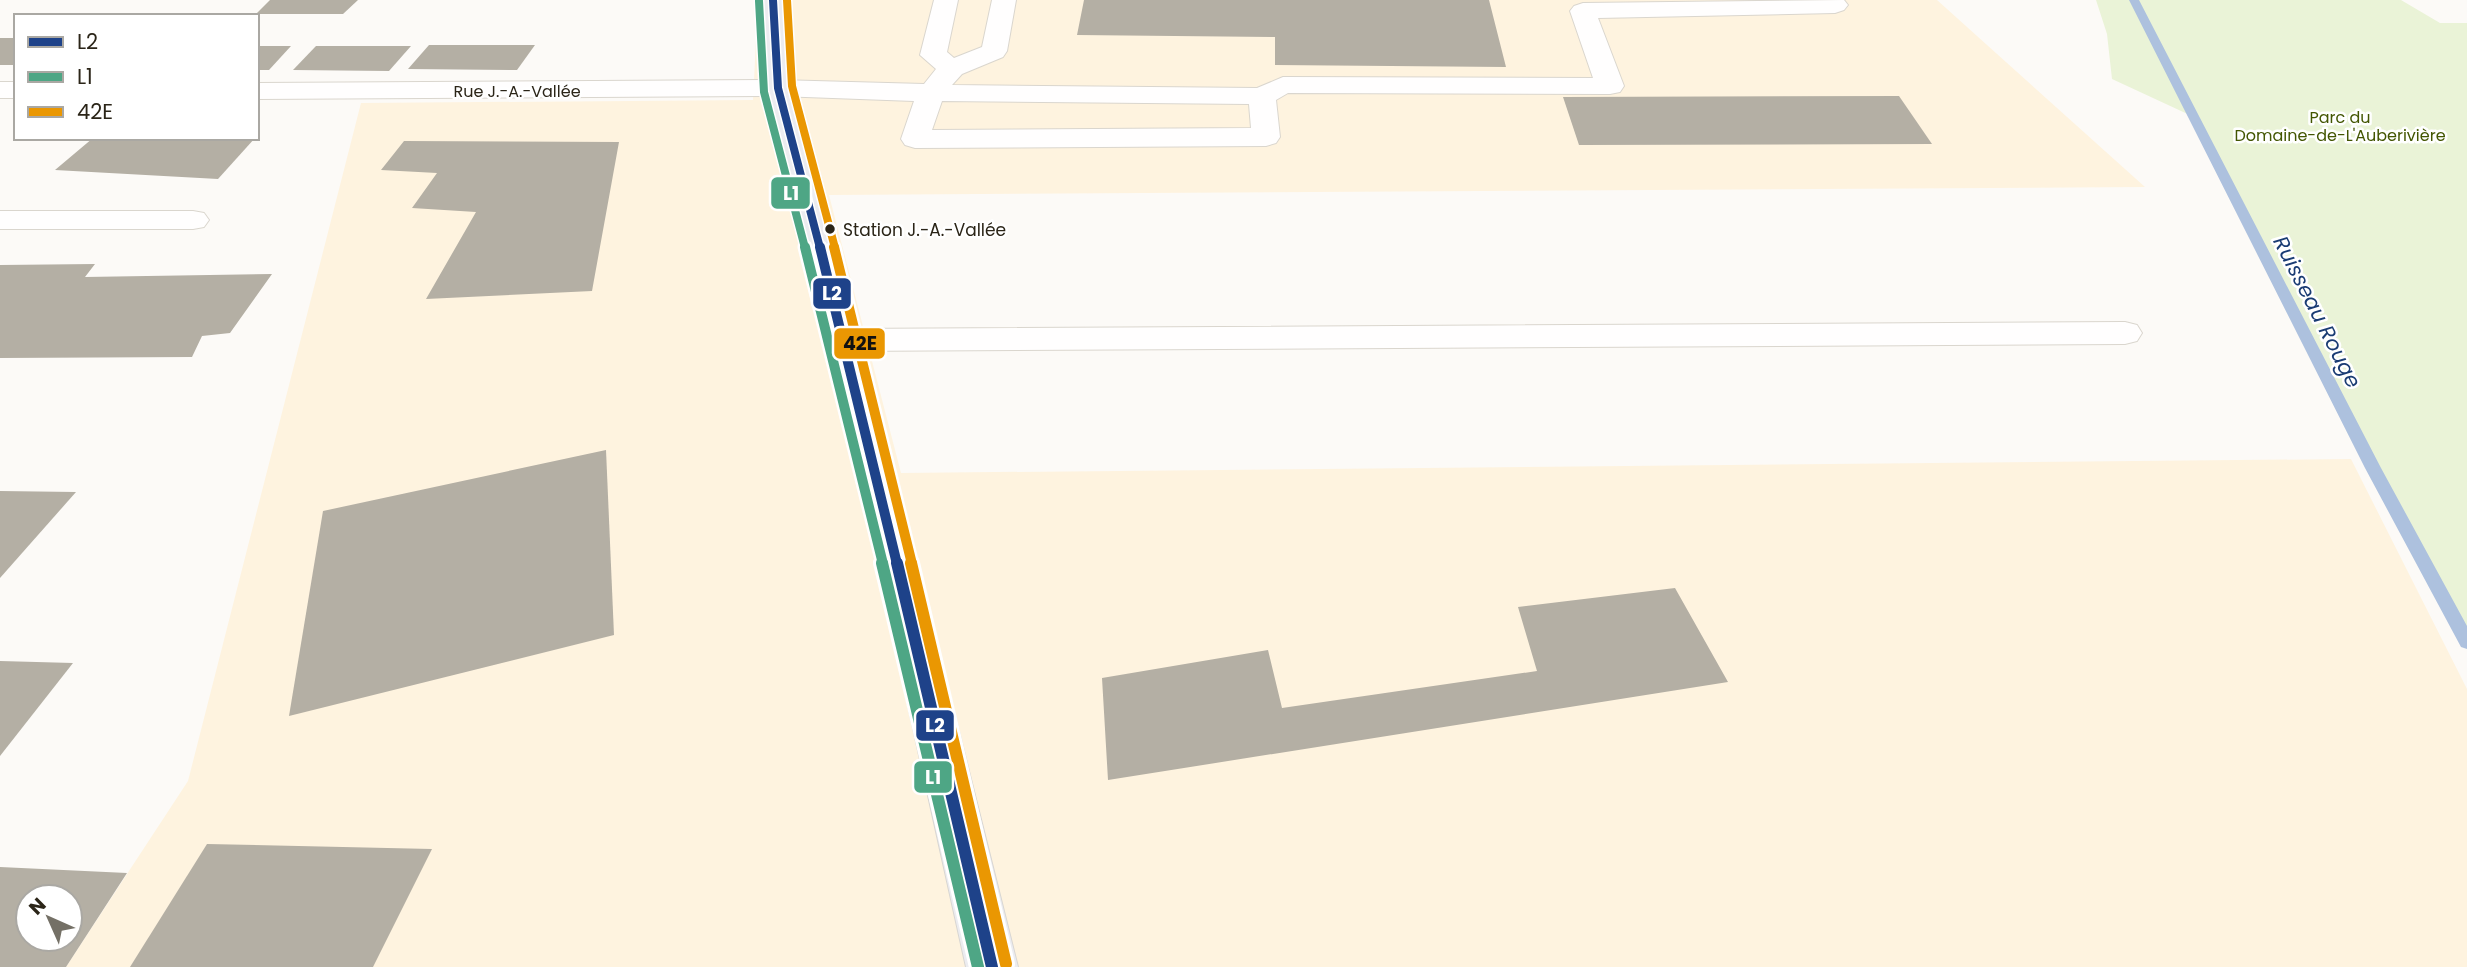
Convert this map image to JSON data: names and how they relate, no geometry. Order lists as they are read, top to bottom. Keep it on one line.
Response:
{"streets":{"street":["Rue J.-A.-Vallée"]},"water":["Ruisseau Rouge"],"parks":["Parc du Domaine-de-L'Auberivière"],"places":["Station J.-A.-Vallée"],"lines":["transit line L2","transit line 42E","transit line L1"],"legend":["L2","L1","42E"],"north":"top left"}
